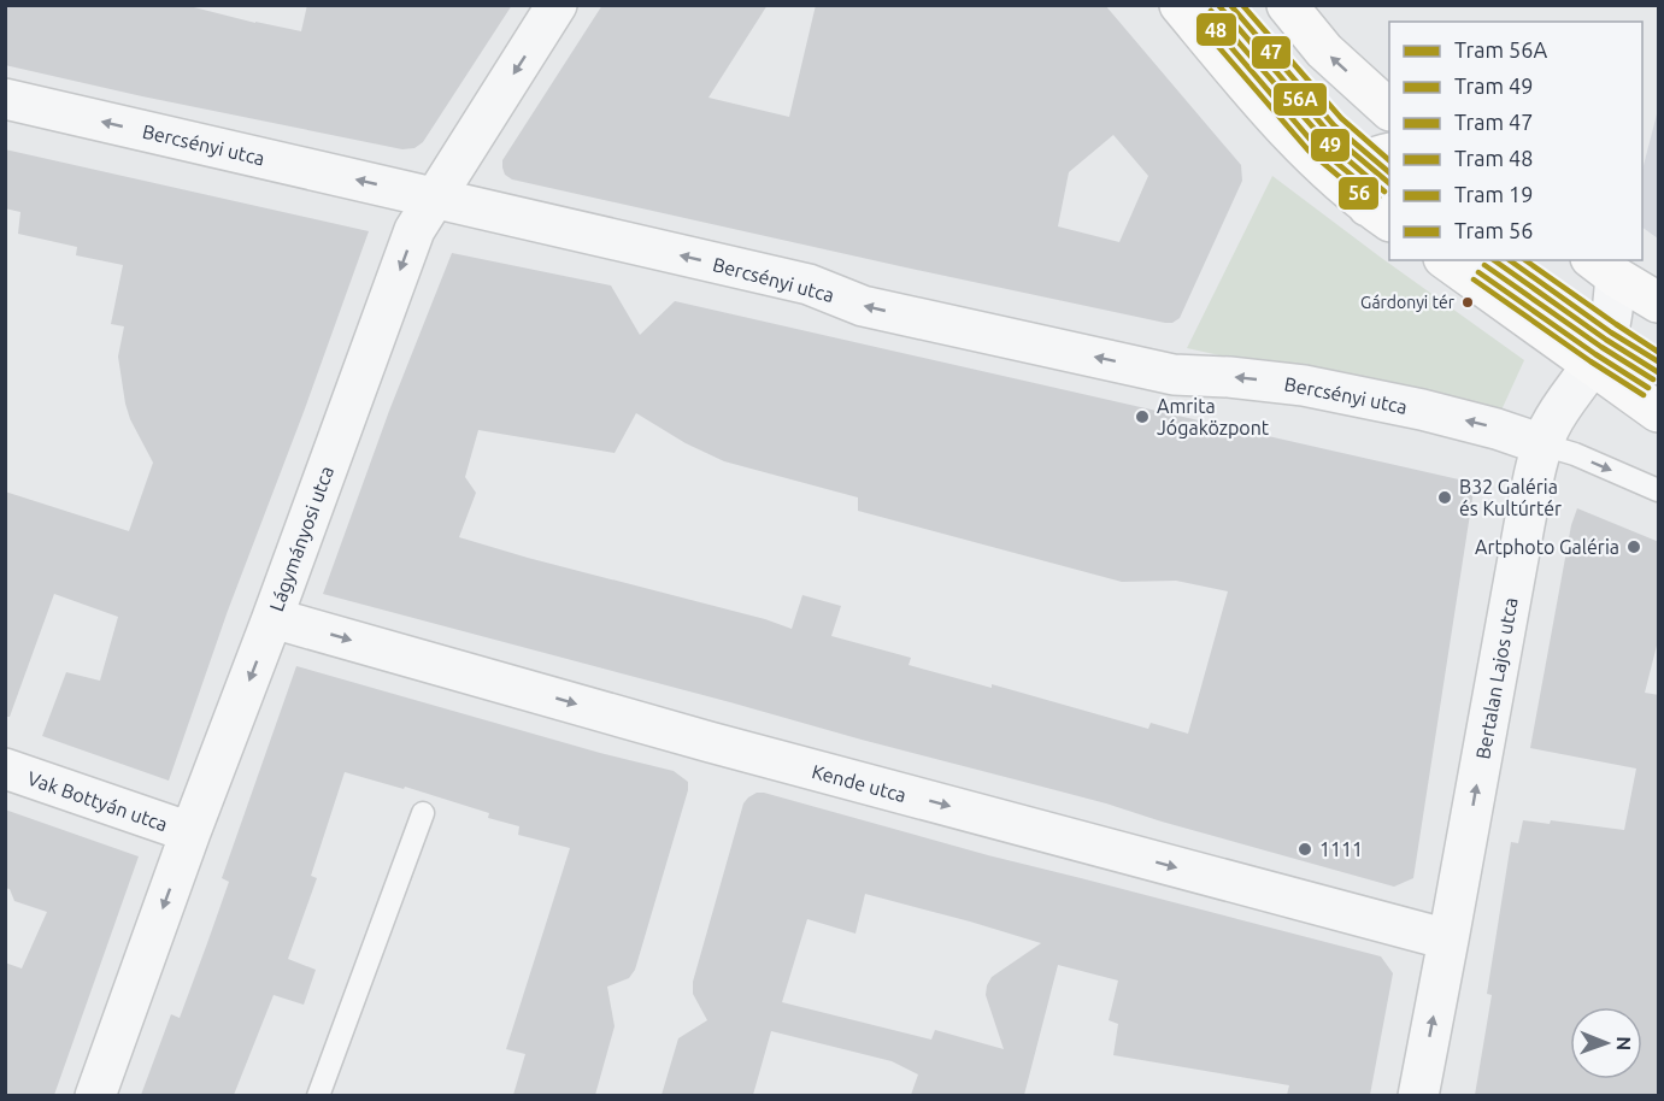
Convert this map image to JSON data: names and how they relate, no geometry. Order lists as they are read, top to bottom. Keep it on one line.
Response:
{"streets":{"street":["Bercsényi utca","Lágymányosi utca","Bertalan Lajos utca","Kende utca","Vak Bottyán utca"]},"crossings":[["Bercsényi utca","Lágymányosi utca"],["Bercsényi utca","Bertalan Lajos utca"],["Lágymányosi utca","Kende utca"],["Lágymányosi utca","Vak Bottyán utca"],["Bertalan Lajos utca","Kende utca"]],"one_way":["Bercsényi utca","Lágymányosi utca","Bertalan Lajos utca","Kende utca"],"places":["Gárdonyi tér","Amrita Jógaközpont","B32 Galéria és Kultúrtér","Artphoto Galéria","1111"],"lines":["tram line 56A","tram line 47","tram line 19","tram line 49","tram line 48","tram line 56"],"legend":["Tram 56A","Tram 49","Tram 47","Tram 48","Tram 19","Tram 56"],"north":"right"}
